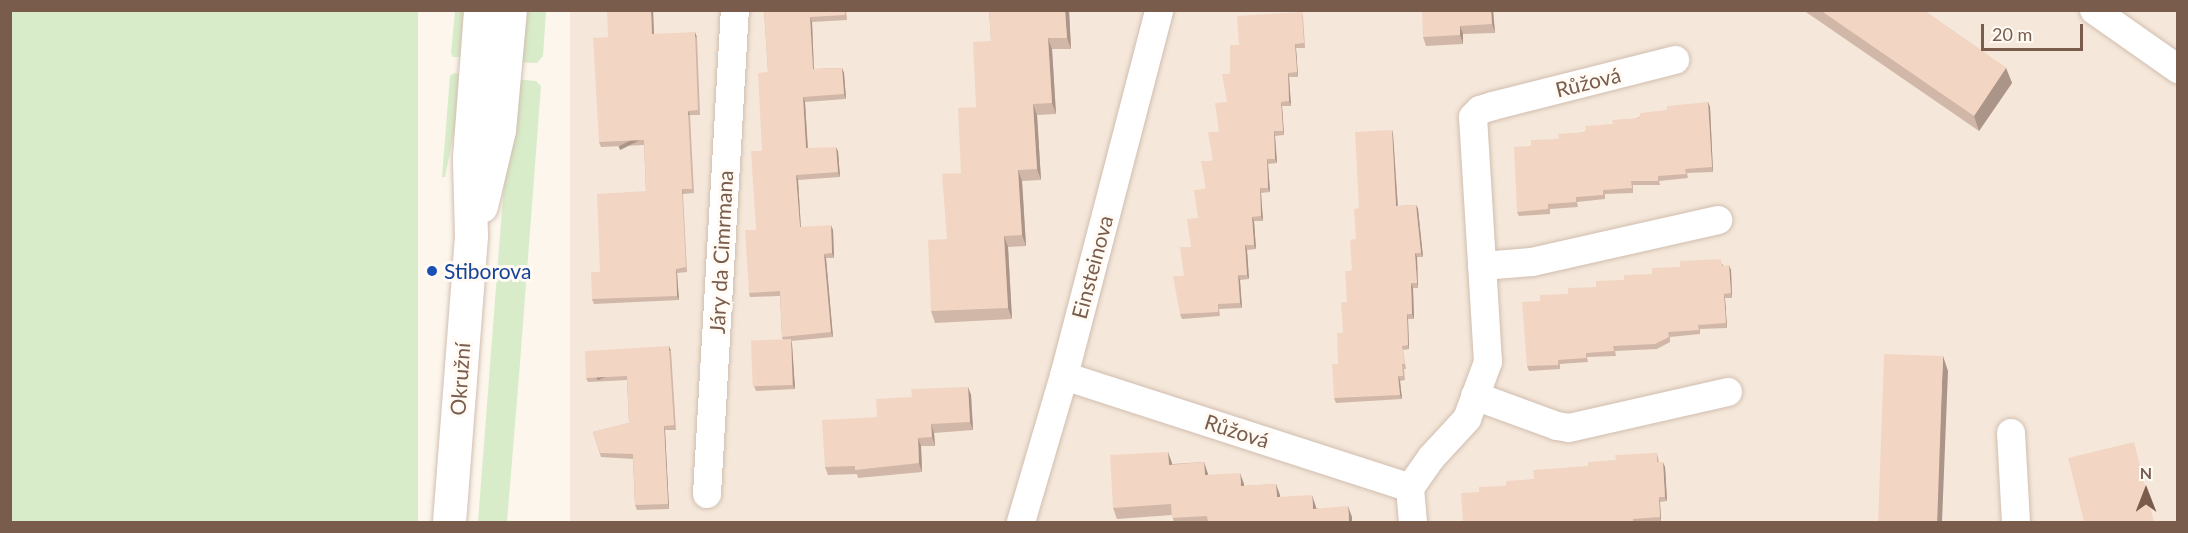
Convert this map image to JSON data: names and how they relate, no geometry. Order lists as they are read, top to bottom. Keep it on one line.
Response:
{"streets":{"street":["Růžová","Járy da Cimrmana","Einsteinova","Okružní"]},"crossings":[["Růžová","Einsteinova"]],"places":["Stiborova"],"scale_bar":"20 m","north":"top"}
